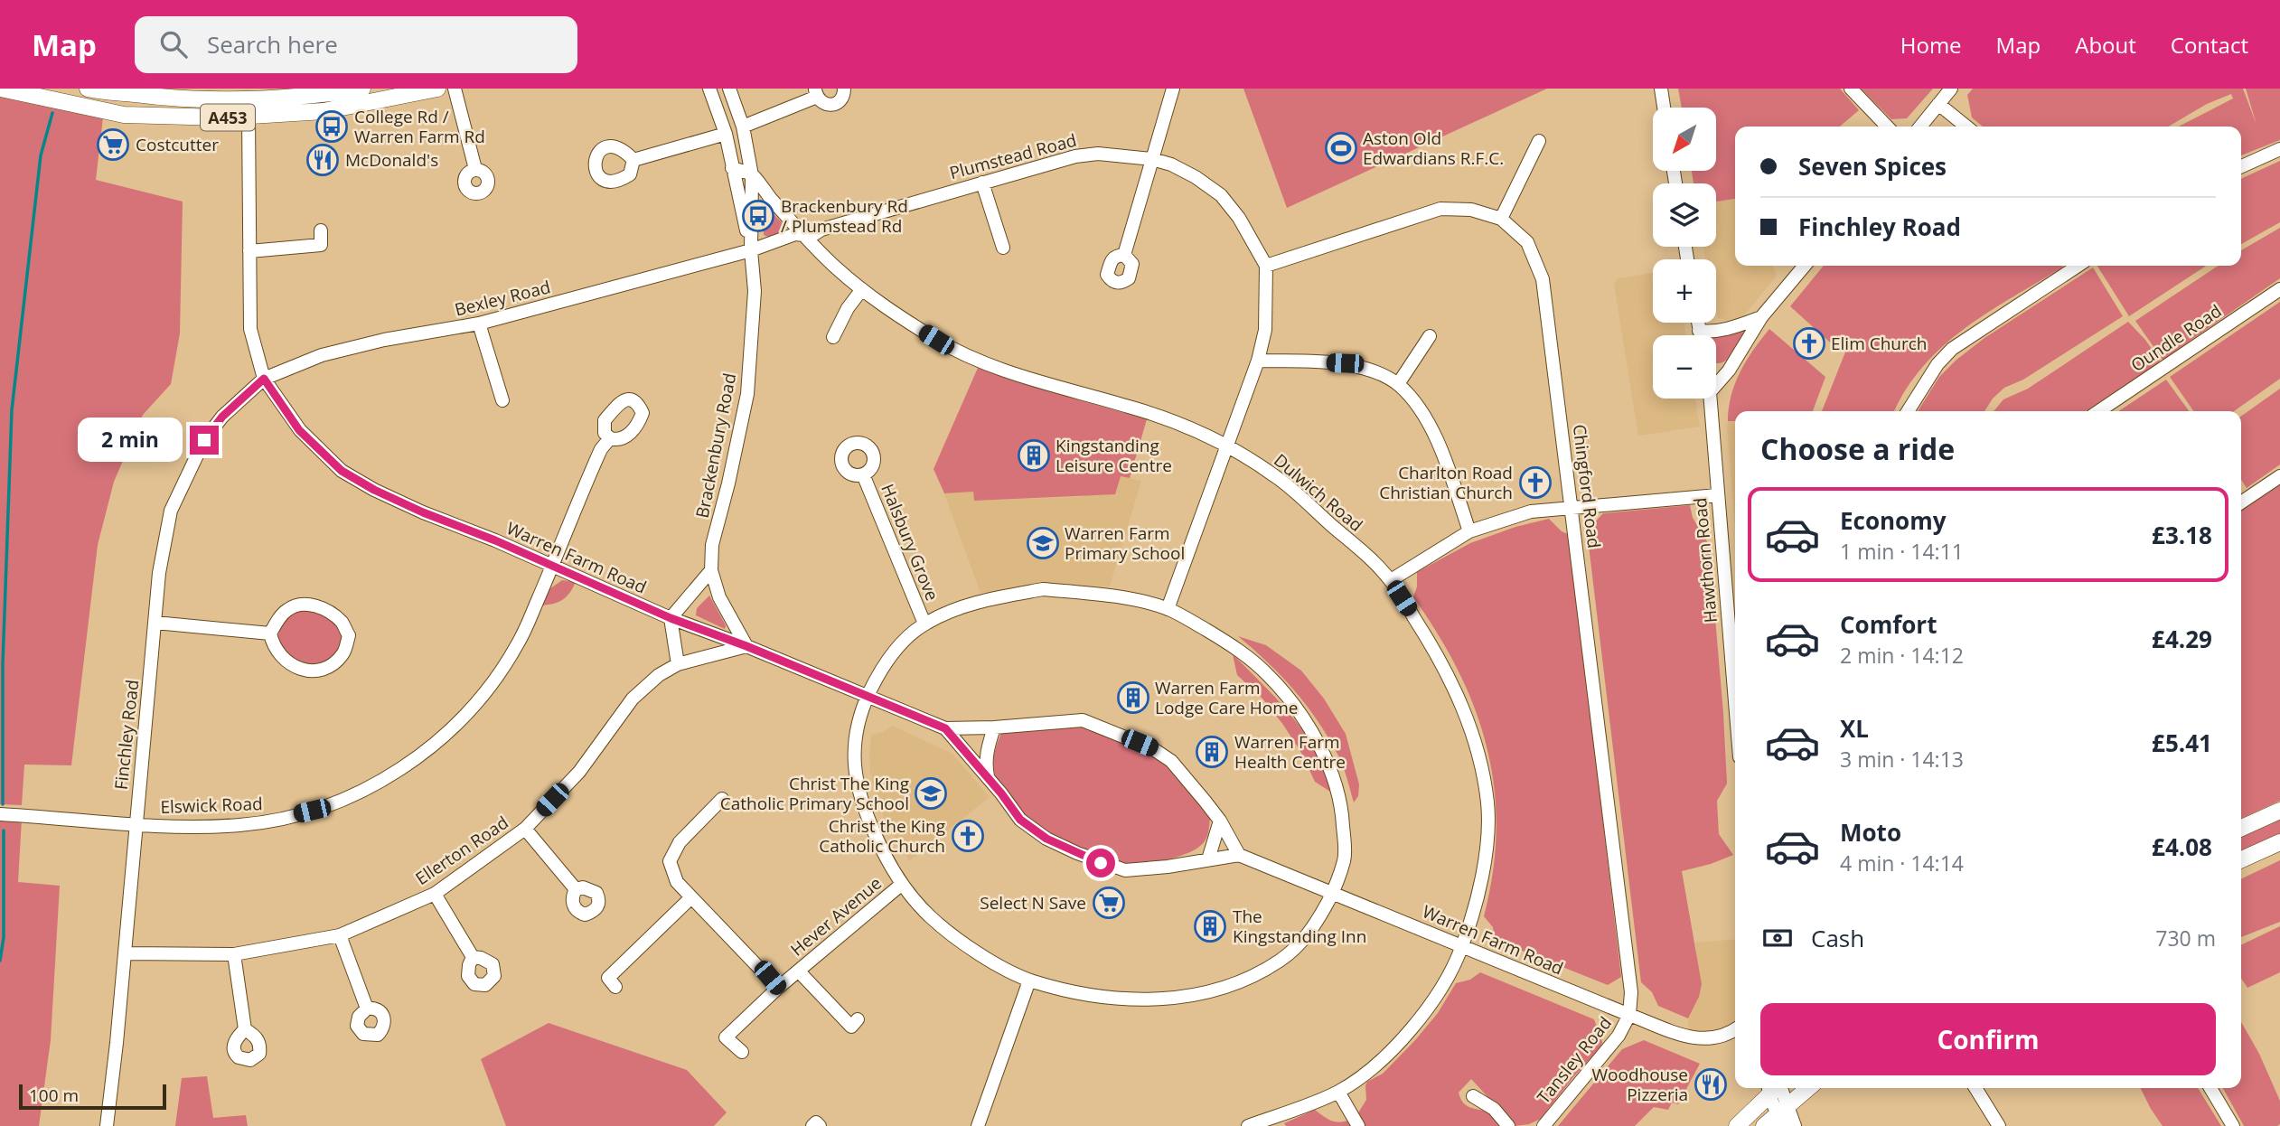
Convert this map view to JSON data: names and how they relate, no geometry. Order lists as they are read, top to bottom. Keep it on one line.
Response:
{"streets":{"main road":["A453"],"street":["Plumstead Road","Bexley Road","Oundle Road","Brackenbury Road","Chingford Road","Dulwich Road","Halsbury Grove","Warren Farm Road","Hawthorn Road","Finchley Road","Elswick Road","Ellerton Road","Hever Avenue","Tansley Road"]},"crossings":[["A453","Warren Farm Road"],["Plumstead Road","Bexley Road"],["Plumstead Road","Brackenbury Road"],["Plumstead Road","Chingford Road"],["Plumstead Road","Dulwich Road"],["Bexley Road","Brackenbury Road"],["Bexley Road","Warren Farm Road"],["Bexley Road","Finchley Road"],["Brackenbury Road","Warren Farm Road"],["Brackenbury Road","Ellerton Road"],["Chingford Road","Warren Farm Road"],["Chingford Road","Tansley Road"],["Dulwich Road","Warren Farm Road"],["Warren Farm Road","Finchley Road"],["Warren Farm Road","Elswick Road"],["Warren Farm Road","Ellerton Road"],["Warren Farm Road","Tansley Road"],["Finchley Road","Elswick Road"],["Finchley Road","Ellerton Road"]],"places":{"bus stop":["College Rd / Warren Farm Rd","Brackenbury Rd / Plumstead Rd"],"supermarket":["Costcutter","Select N Save"],"sports":["Aston Old Edwardians R.F.C."],"restaurant":["McDonald's","Woodhouse Pizzeria"],"church":["Elim Church","Charlton Road Christian Church","Christ the King Catholic Church"],"building":["Kingstanding Leisure Centre","Warren Farm Lodge Care Home","Warren Farm Health Centre","The Kingstanding Inn"],"school or university":["Warren Farm Primary School","Christ The King Catholic Primary School"]},"scale_bar":"100 m","north":"bottom left","page":{"header":"Map","search":"Search here","nav":["Home","Map","About","Contact"],"map_buttons":["+","−"],"banner":["Seven Spices","Finchley Road"],"heading":"Choose a ride","bubble":"2 min","list":[{"name":"Economy","note":"1 min · 14:11","value":"£3.18"},{"name":"Comfort","note":"2 min · 14:12","value":"£4.29"},{"name":"XL","note":"3 min · 14:13","value":"£5.41"},{"name":"Moto","note":"4 min · 14:14","value":"£4.08"}],"pay":["Cash","730 m"],"buttons":"Confirm","scale":"100 m"}}
